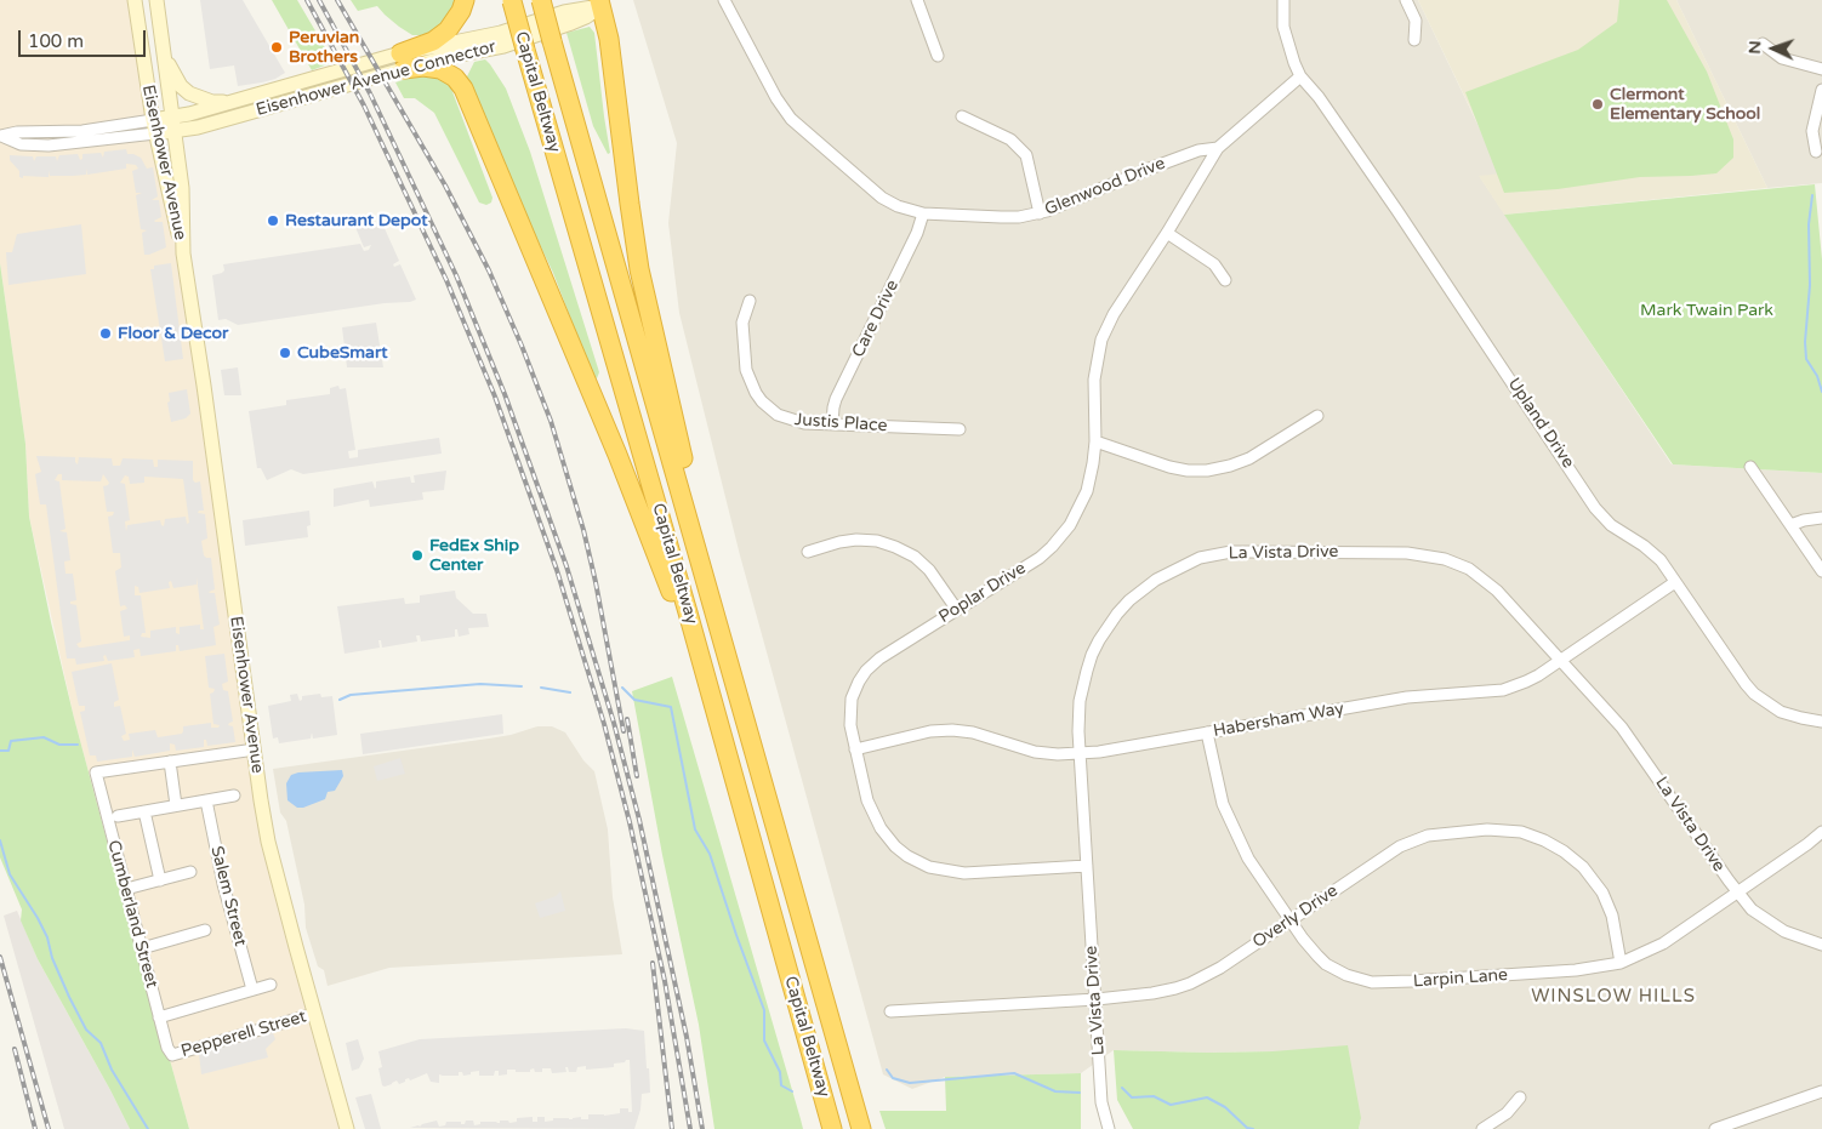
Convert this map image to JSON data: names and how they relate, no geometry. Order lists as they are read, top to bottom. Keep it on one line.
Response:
{"streets":{"highway":["Capital Beltway"],"main road":["Eisenhower Avenue Connector","Eisenhower Avenue"],"street":["Glenwood Drive","Care Drive","Justis Place","Upland Drive","La Vista Drive","Poplar Drive","Habersham Way","Salem Street","Cumberland Street","Overly Drive","Larpin Lane","Pepperell Street"]},"crossings":[["Eisenhower Avenue Connector","Eisenhower Avenue"],["Eisenhower Avenue","Pepperell Street"],["Glenwood Drive","Care Drive"],["Glenwood Drive","Upland Drive"],["Glenwood Drive","Poplar Drive"],["Care Drive","Justis Place"],["Upland Drive","Habersham Way"],["La Vista Drive","Poplar Drive"],["La Vista Drive","Habersham Way"],["La Vista Drive","Overly Drive"],["La Vista Drive","Larpin Lane"],["Poplar Drive","Habersham Way"],["Habersham Way","Larpin Lane"],["Cumberland Street","Pepperell Street"],["Overly Drive","Larpin Lane"]],"districts":["WINSLOW HILLS"],"parks":["Mark Twain Park"],"places":["Peruvian Brothers","Clermont Elementary School","Restaurant Depot","Floor & Decor","CubeSmart","FedEx Ship Center"],"scale_bar":"100 m","north":"left"}
